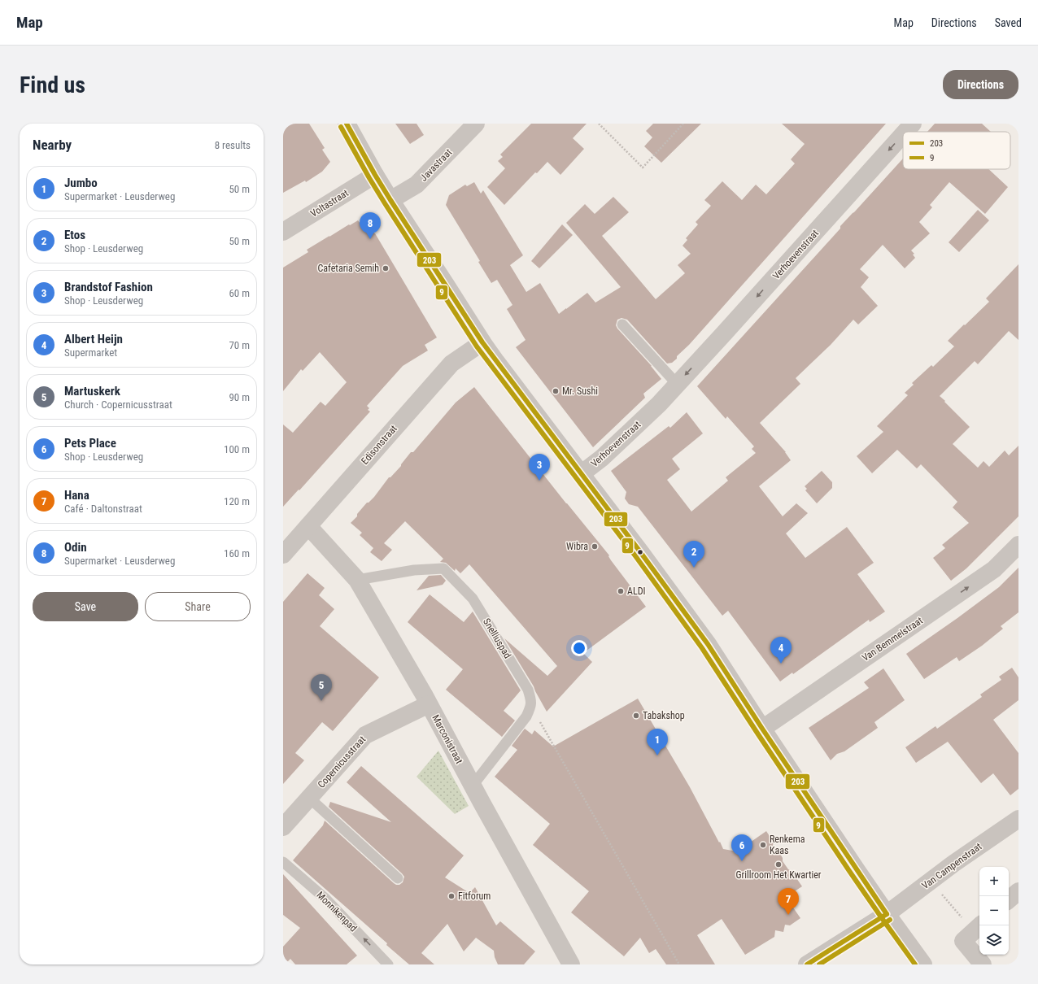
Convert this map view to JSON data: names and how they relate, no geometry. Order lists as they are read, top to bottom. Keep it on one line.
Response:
{"streets":{"street":["Javastraat","Voltastraat","Verhoevenstraat","Edisonstraat","Van Bemmelstraat","Marconistraat","Copernicusstraat","Van Campenstraat"],"lane":["Snelliuspad","Monnikenpad"]},"crossings":[["Edisonstraat","Marconistraat"],["Snelliuspad","Marconistraat"],["Marconistraat","Copernicusstraat"]],"one_way":["Verhoevenstraat","Van Bemmelstraat"],"places":["Cafetaria Semih","Mr. Sushi","Wibra","ALDI","Tabakshop","Renkema Kaas","Grillroom Het Kwartier","Fitforum"],"lines":["transit line 203","transit line 9"],"legend":["203","9"],"page":{"header":"Map","nav":["Map","Directions","Saved"],"buttons":["Directions",["Save","Share"]],"title":"Find us","heading":["Nearby","8 results"],"list":[{"mark":"1","name":"Jumbo","note":"Supermarket · Leusderweg","value":"50 m"},{"mark":"2","name":"Etos","note":"Shop · Leusderweg","value":"50 m"},{"mark":"3","name":"Brandstof Fashion","note":"Shop · Leusderweg","value":"60 m"},{"mark":"4","name":"Albert Heijn","note":"Supermarket","value":"70 m"},{"mark":"5","name":"Martuskerk","note":"Church · Copernicusstraat","value":"90 m"},{"mark":"6","name":"Pets Place","note":"Shop · Leusderweg","value":"100 m"},{"mark":"7","name":"Hana","note":"Café · Daltonstraat","value":"120 m"},{"mark":"8","name":"Odin","note":"Supermarket · Leusderweg","value":"160 m"}],"pins":["8","3","2","4","5","1","6","7"],"map_buttons":["+","−"]}}
